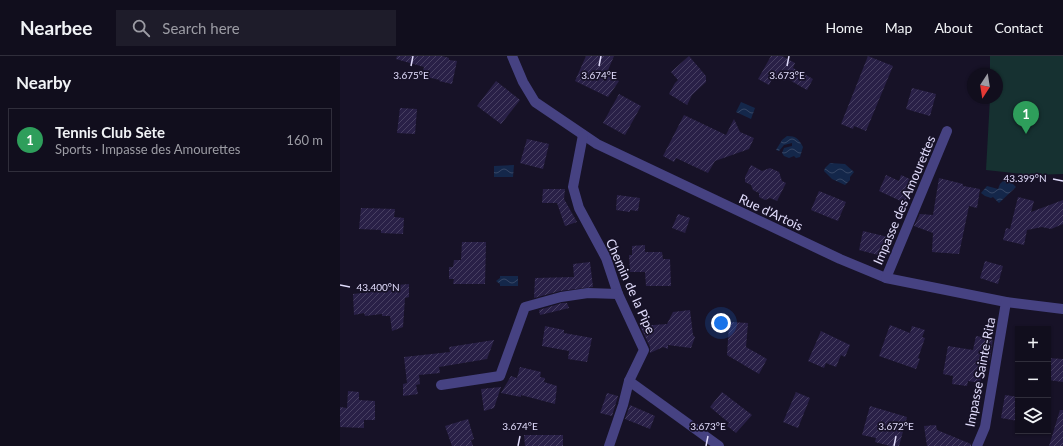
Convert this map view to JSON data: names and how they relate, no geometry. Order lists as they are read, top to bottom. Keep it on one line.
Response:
{"streets":{"street":["Impasse des Amourettes","Rue d'Artois","Chemin de la Pipe","Impasse Sainte-Rita"]},"crossings":[["Impasse des Amourettes","Rue d'Artois"],["Rue d'Artois","Chemin de la Pipe"],["Rue d'Artois","Impasse Sainte-Rita"]],"north":"bottom","page":{"header":"Nearbee","search":"Search here","nav":["Home","Map","About","Contact"],"heading":"Nearby","pins":"1","list":[{"mark":"1","name":"Tennis Club Sète","note":"Sports · Impasse des Amourettes","value":"160 m"}],"map_buttons":["+","−"]},"coordinates":["3.675°E","3.674°E","3.673°E","43.399°N","43.400°N","3.672°E"]}
